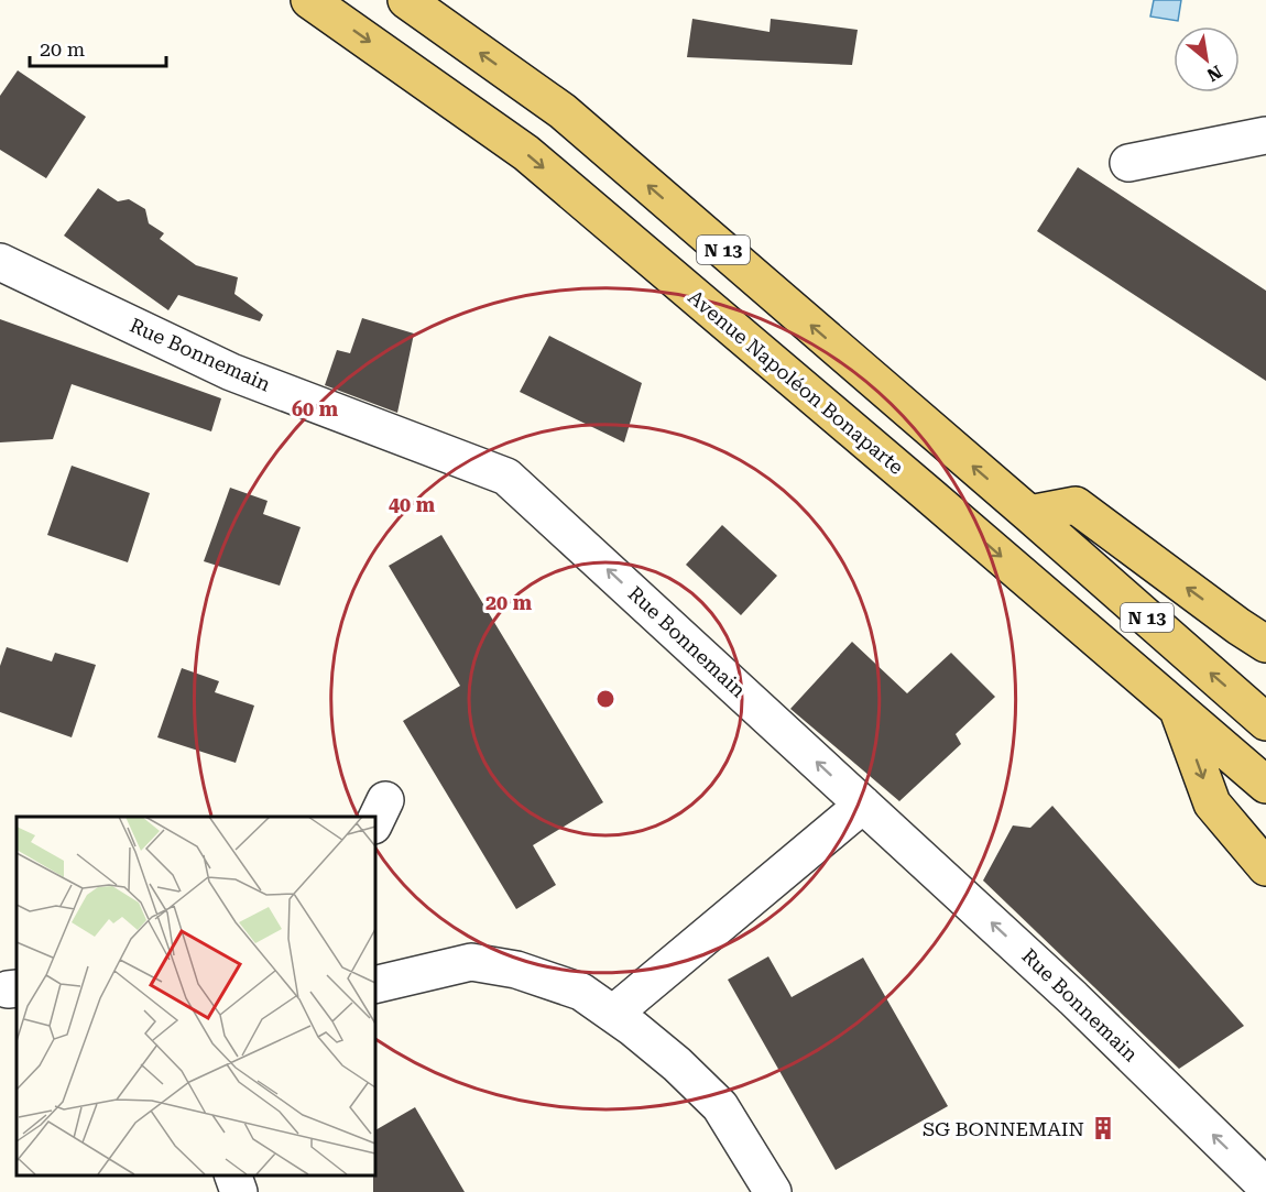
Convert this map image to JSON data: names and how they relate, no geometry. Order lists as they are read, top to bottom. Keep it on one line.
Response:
{"streets":{"main road":["N 13","Avenue Napoléon Bonaparte"],"street":["Rue Bonnemain"]},"one_way":["Rue Bonnemain"],"places":{"building":["SG BONNEMAIN"]},"scale_bar":"20 m","north":"bottom right","rings":["60 m","40 m","20 m"]}
